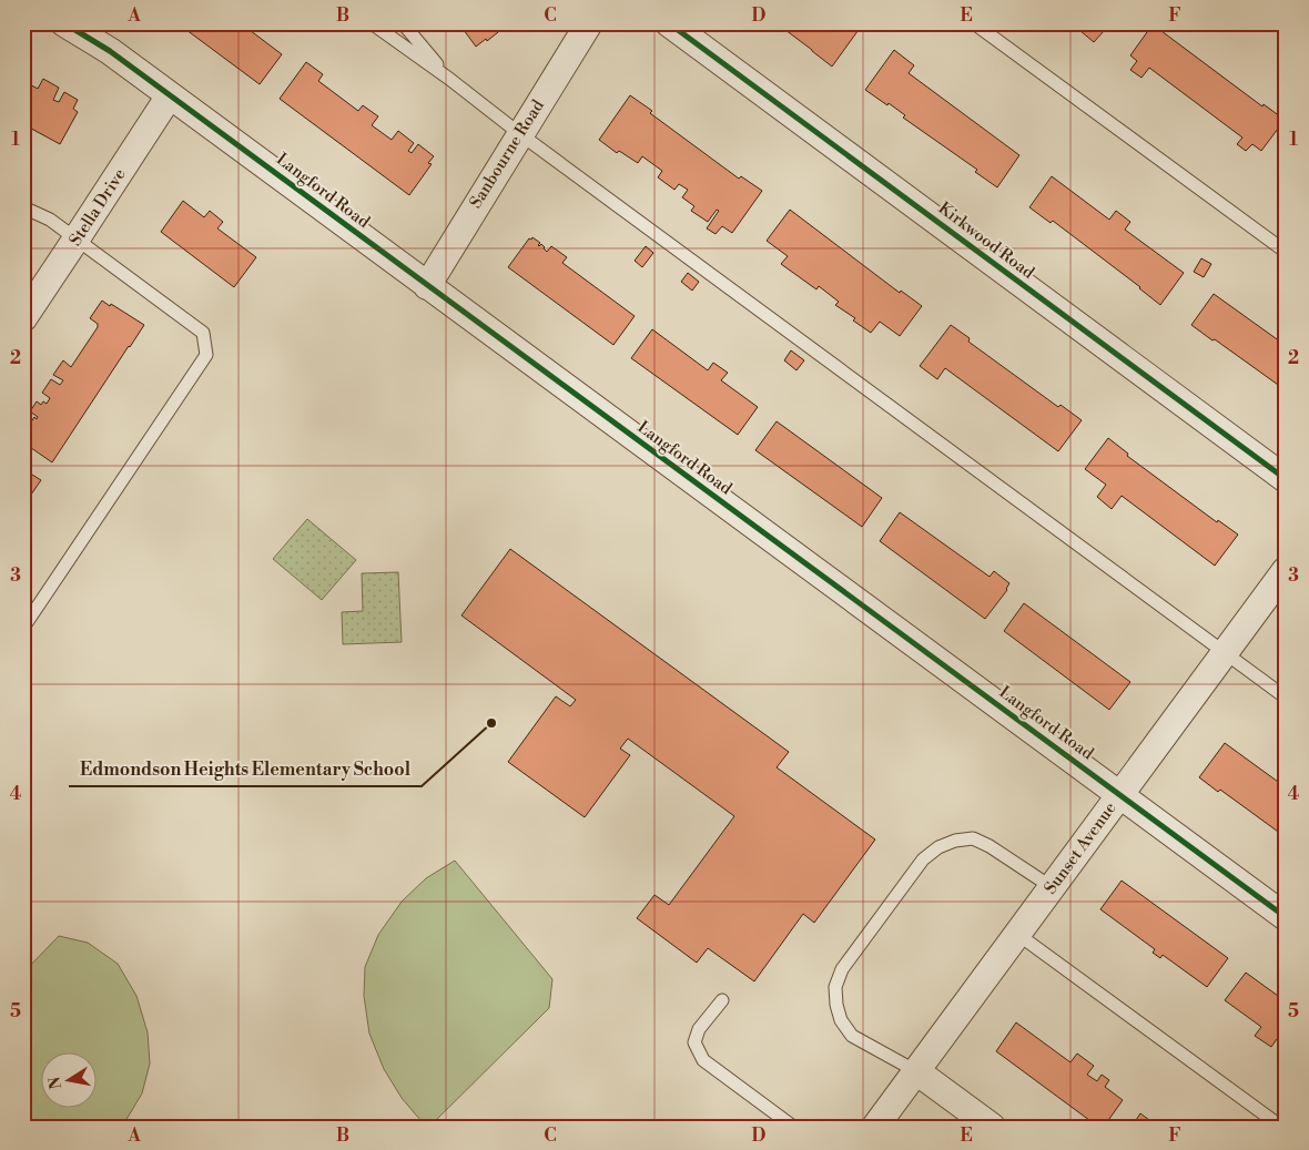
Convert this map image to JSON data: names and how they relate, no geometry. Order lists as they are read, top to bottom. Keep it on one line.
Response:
{"streets":{"street":["Sanbourne Road","Langford Road","Stella Drive","Kirkwood Road","Sunset Avenue"]},"crossings":[["Sanbourne Road","Langford Road"],["Langford Road","Stella Drive"],["Langford Road","Sunset Avenue"]],"places":["Edmondson Heights Elementary School"],"north":"left","grid":{"columns":["A","B","C","D","E","F"],"rows":["1","2","3","4","5"]}}
